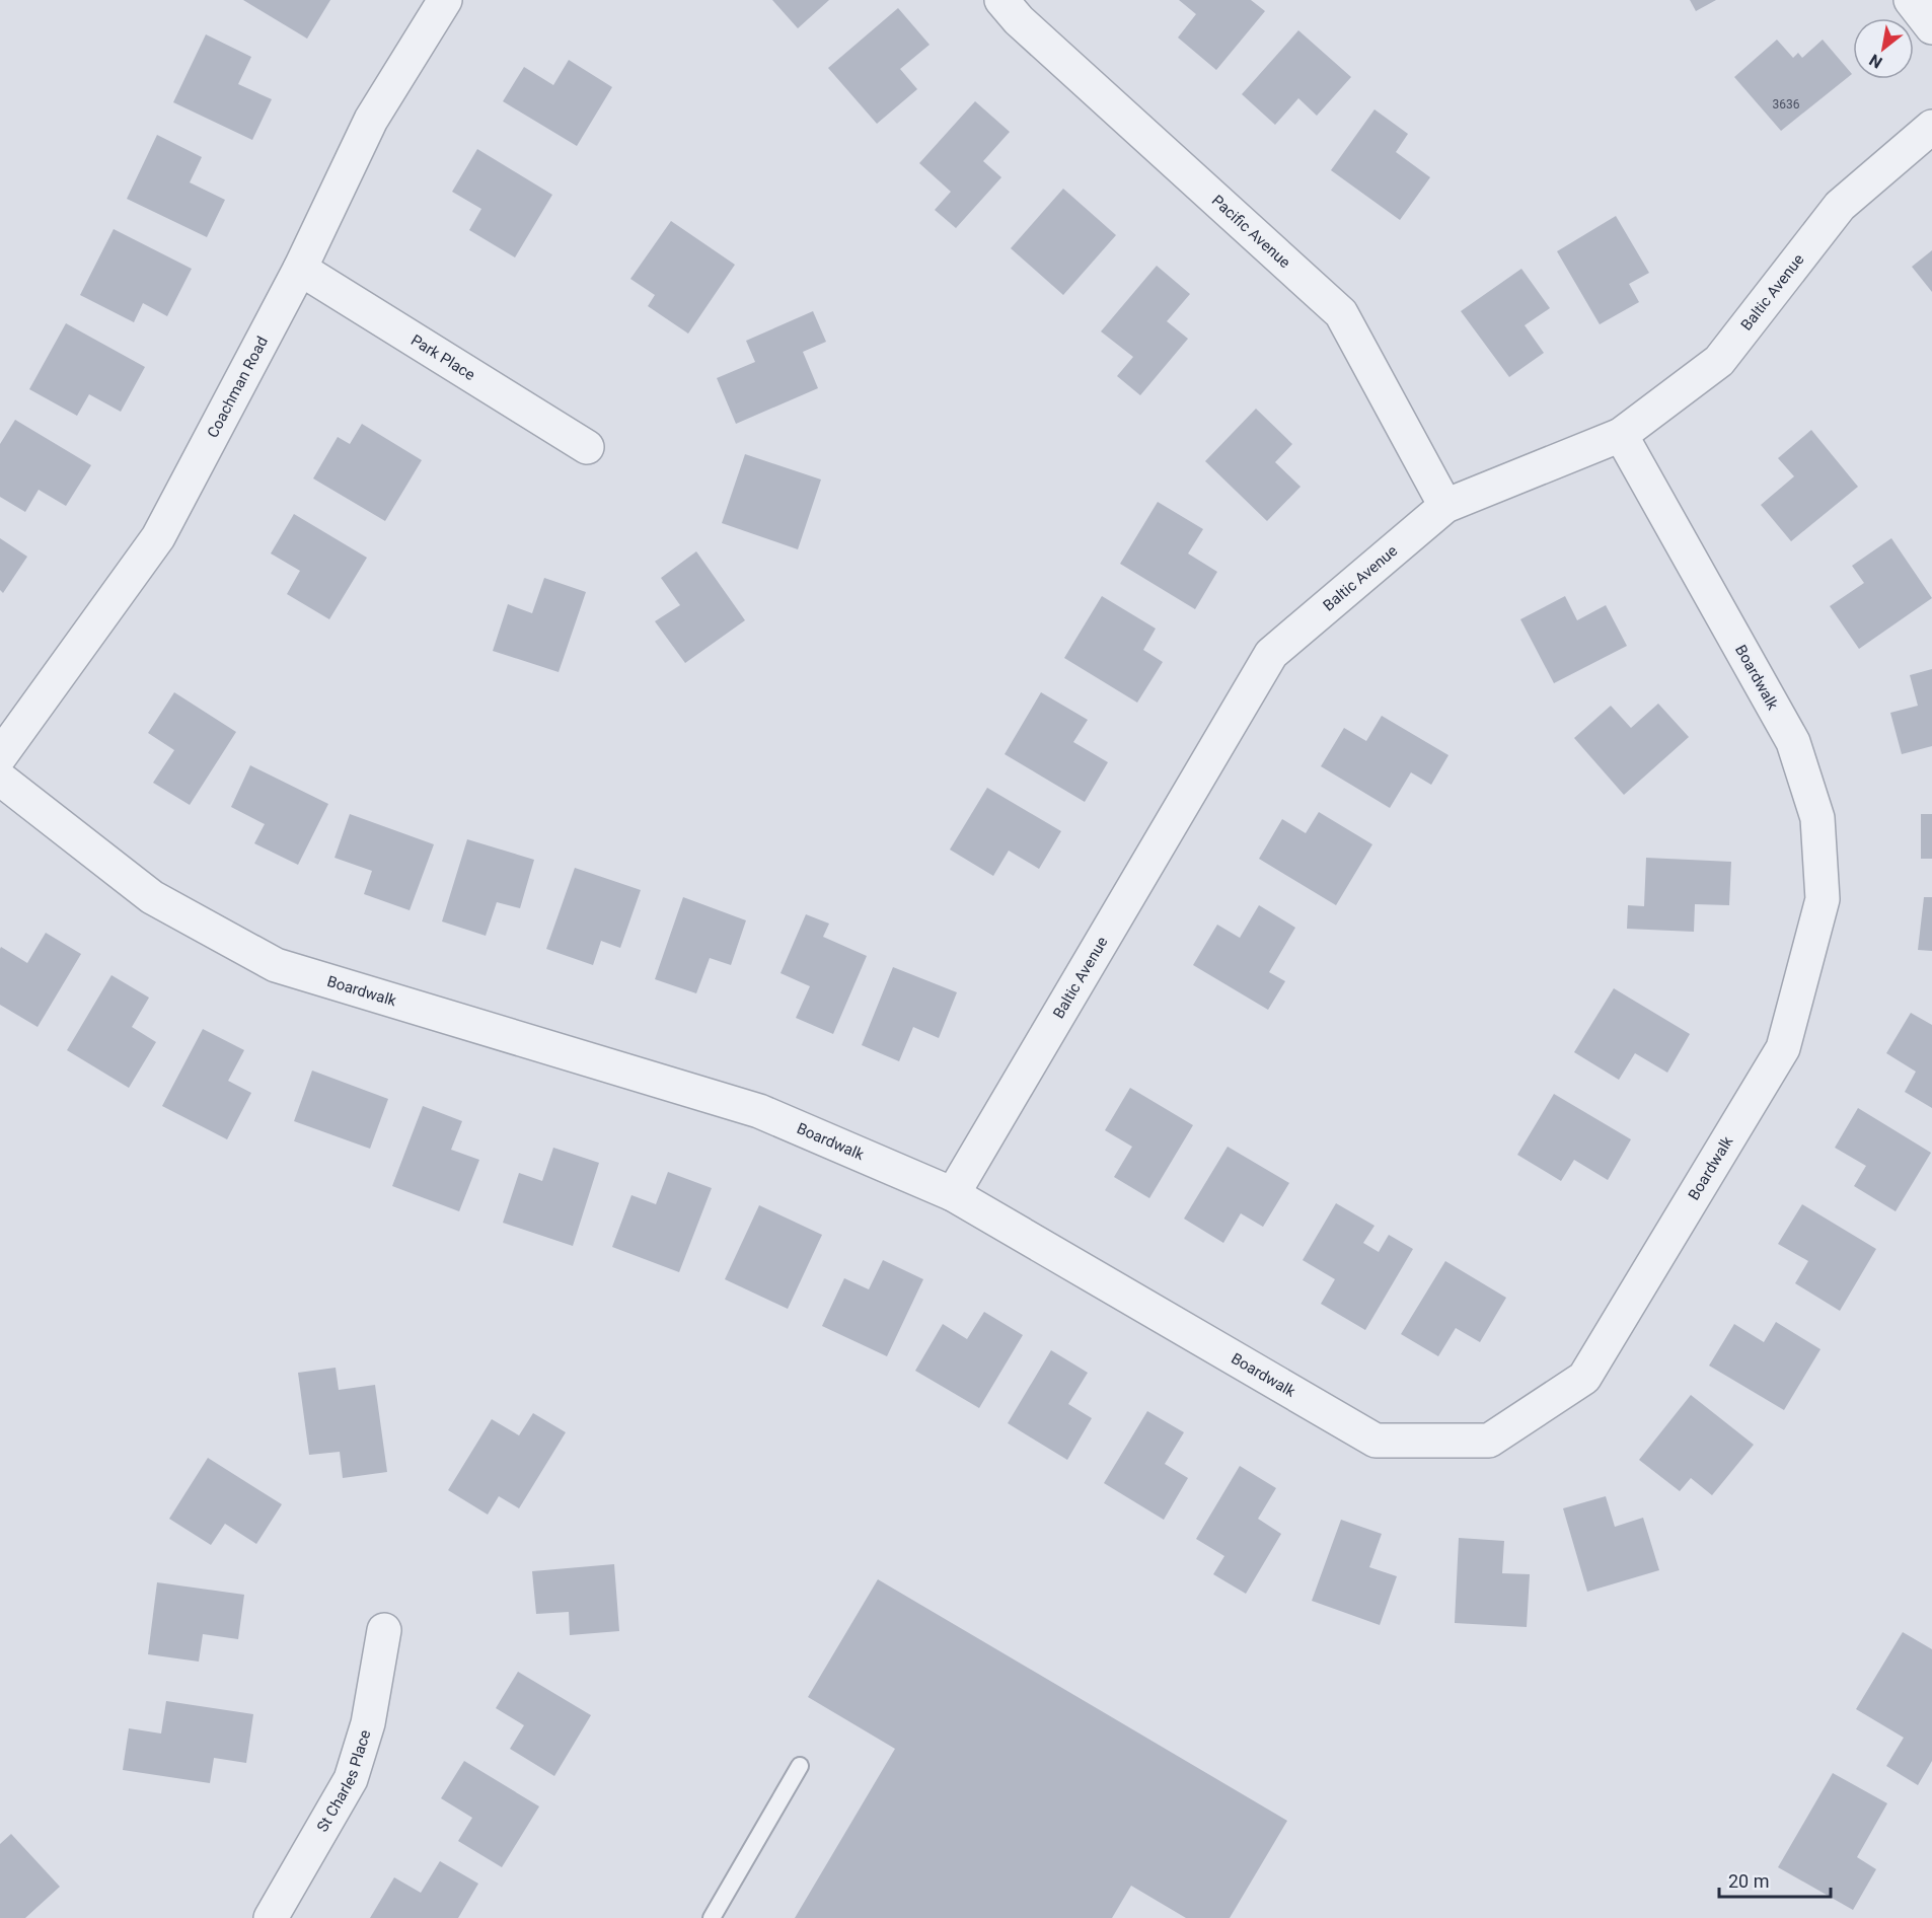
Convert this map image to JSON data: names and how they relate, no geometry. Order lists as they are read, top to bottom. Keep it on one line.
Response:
{"streets":{"street":["Pacific Avenue","Baltic Avenue","Park Place","Coachman Road","Boardwalk","St Charles Place"]},"crossings":[["Pacific Avenue","Baltic Avenue"],["Baltic Avenue","Boardwalk"],["Park Place","Coachman Road"]],"house_numbers":["3636"],"scale_bar":"20 m","north":"bottom left"}
